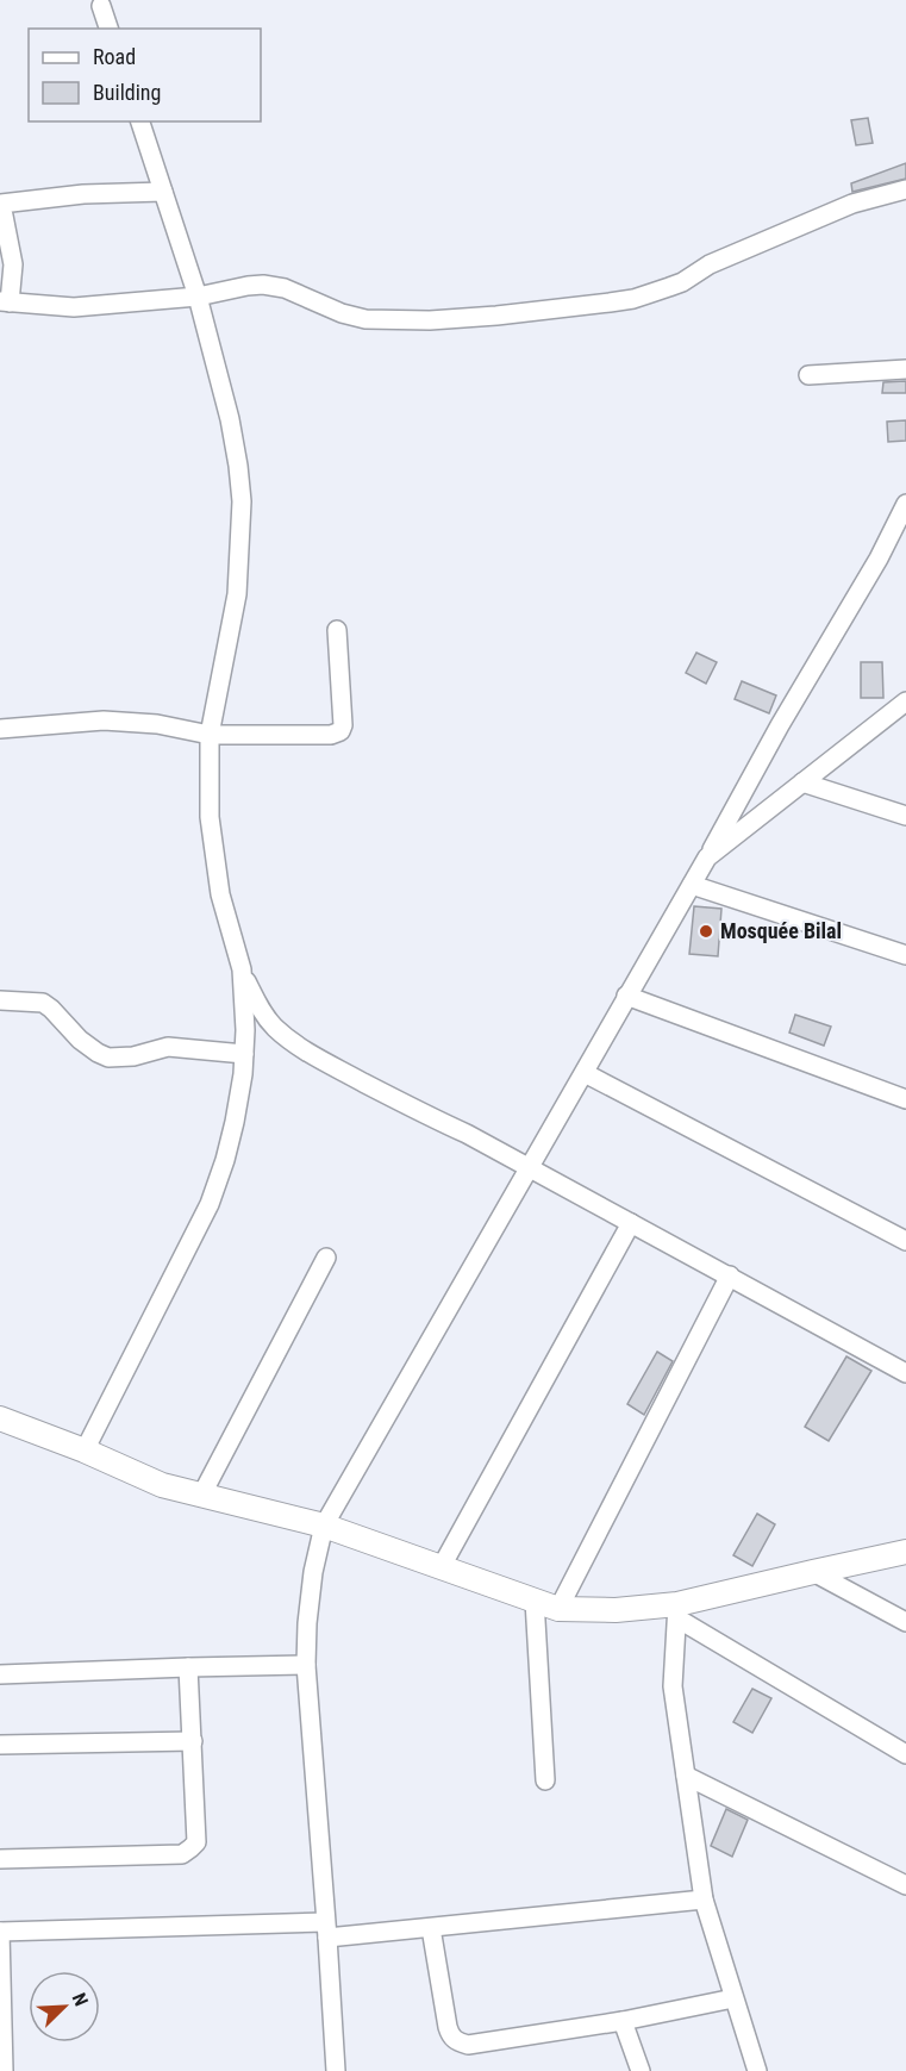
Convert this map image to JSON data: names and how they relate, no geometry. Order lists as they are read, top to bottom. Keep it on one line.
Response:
{"places":["Mosquée Bilal"],"legend":["Road","Building"],"north":"top right"}
